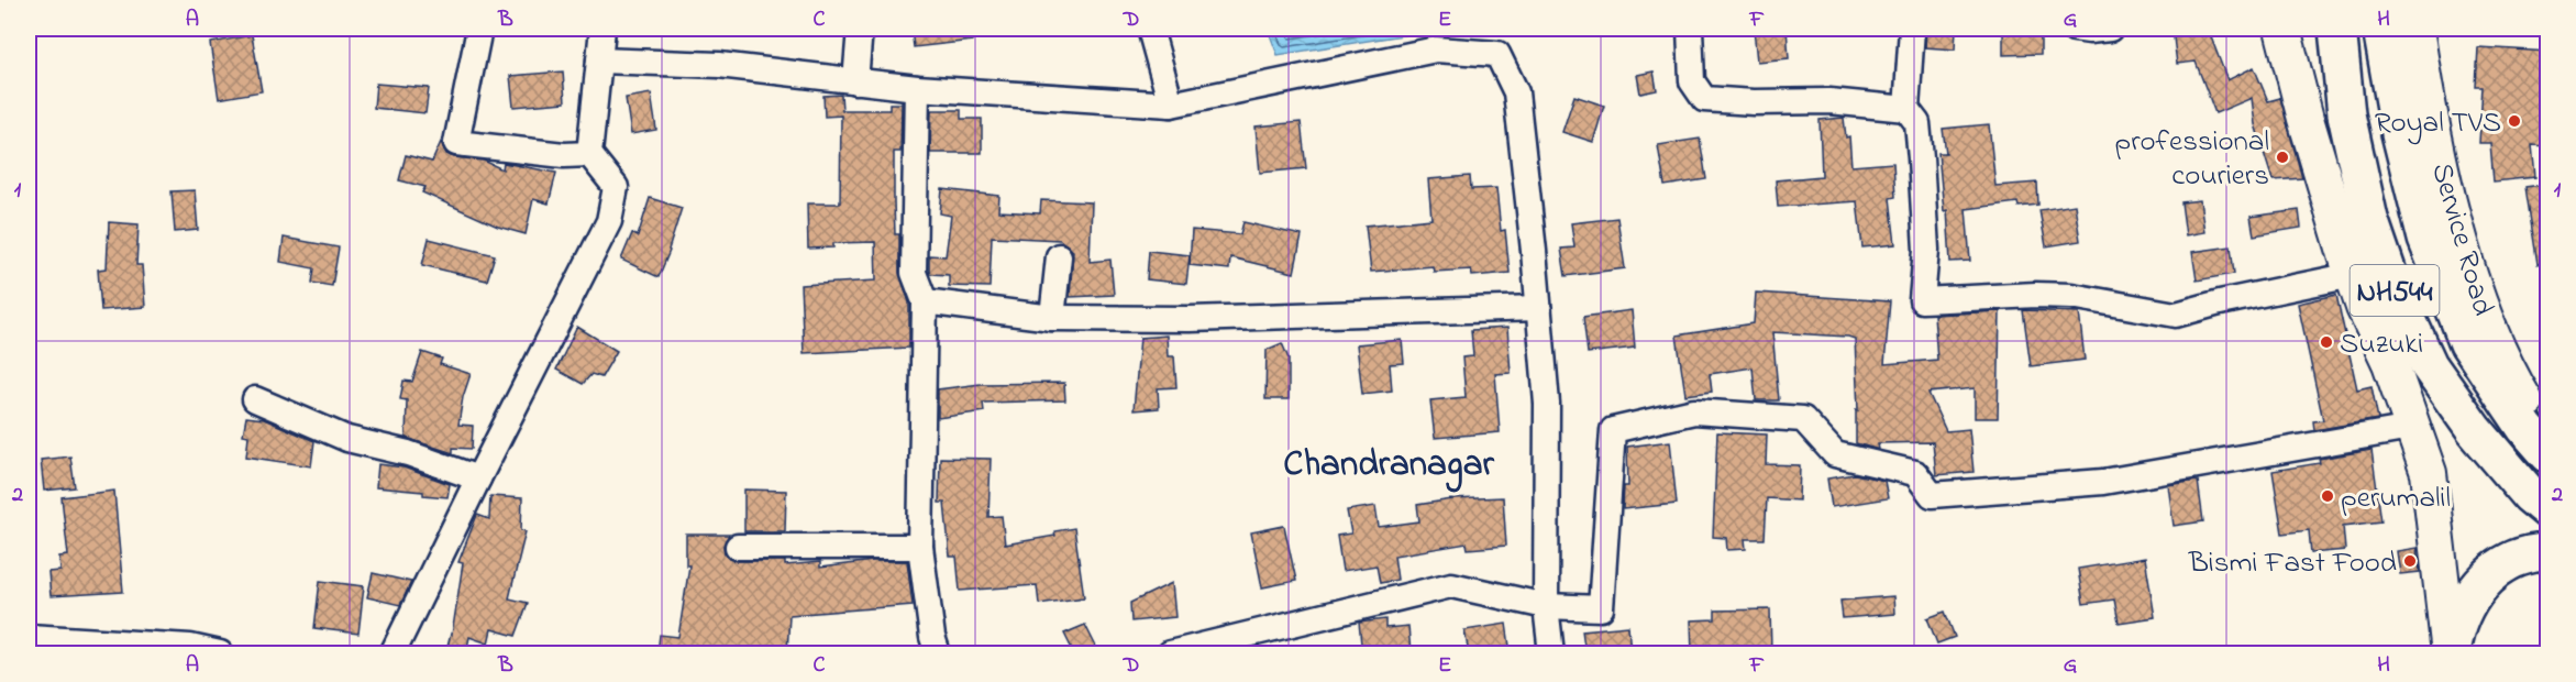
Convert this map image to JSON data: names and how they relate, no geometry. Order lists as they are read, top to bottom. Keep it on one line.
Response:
{"streets":{"highway":["NH544"],"street":["Service Road"]},"districts":["Chandranagar"],"places":["Royal TVS","professional couriers","Suzuki","perumalil","Bismi Fast Food"],"grid":{"columns":["A","B","C","D","E","F","G","H"],"rows":["1","2"]}}
